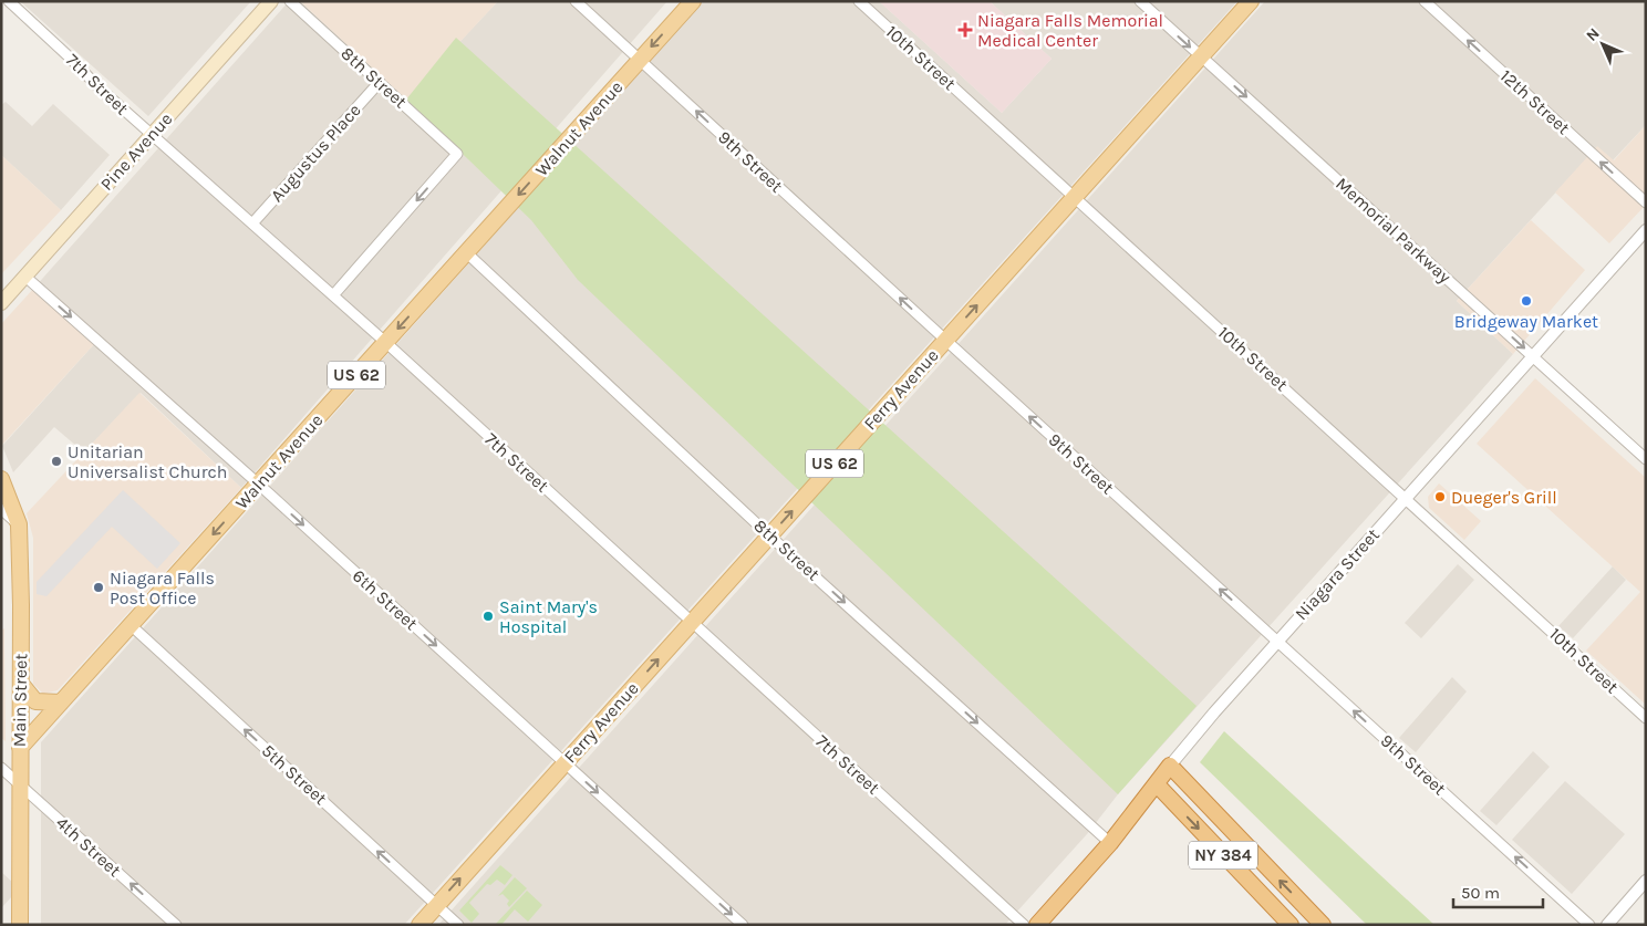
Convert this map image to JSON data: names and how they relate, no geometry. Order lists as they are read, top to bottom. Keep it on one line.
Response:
{"streets":{"highway":["Niagara Street","NY 384"],"main road":["Walnut Avenue","Pine Avenue","US 62","Ferry Avenue","Main Street"],"street":["10th Street","8th Street","7th Street","12th Street","Augustus Place","9th Street","Memorial Parkway","6th Street","5th Street","4th Street"]},"crossings":[["10th Street","Ferry Avenue"],["10th Street","Niagara Street"],["8th Street","7th Street"],["8th Street","Walnut Avenue"],["8th Street","Augustus Place"],["8th Street","Ferry Avenue"],["8th Street","Niagara Street"],["7th Street","Walnut Avenue"],["7th Street","Pine Avenue"],["7th Street","Augustus Place"],["7th Street","Ferry Avenue"],["Walnut Avenue","9th Street"],["Walnut Avenue","6th Street"],["Walnut Avenue","Main Street"],["Walnut Avenue","5th Street"],["Pine Avenue","6th Street"],["9th Street","Ferry Avenue"],["9th Street","Niagara Street"],["Memorial Parkway","Ferry Avenue"],["Memorial Parkway","Niagara Street"],["Ferry Avenue","6th Street"],["Ferry Avenue","5th Street"],["Niagara Street","NY 384"],["Main Street","4th Street"]],"one_way":["12th Street","Walnut Avenue","9th Street","Memorial Parkway","Ferry Avenue","6th Street","5th Street","4th Street"],"places":{"health":["Niagara Falls Memorial Medical Center"],"other":["Bridgeway Market","Unitarian Universalist Church","Dueger's Grill","Niagara Falls Post Office","Saint Mary's Hospital"]},"scale_bar":"50 m","north":"top left"}
